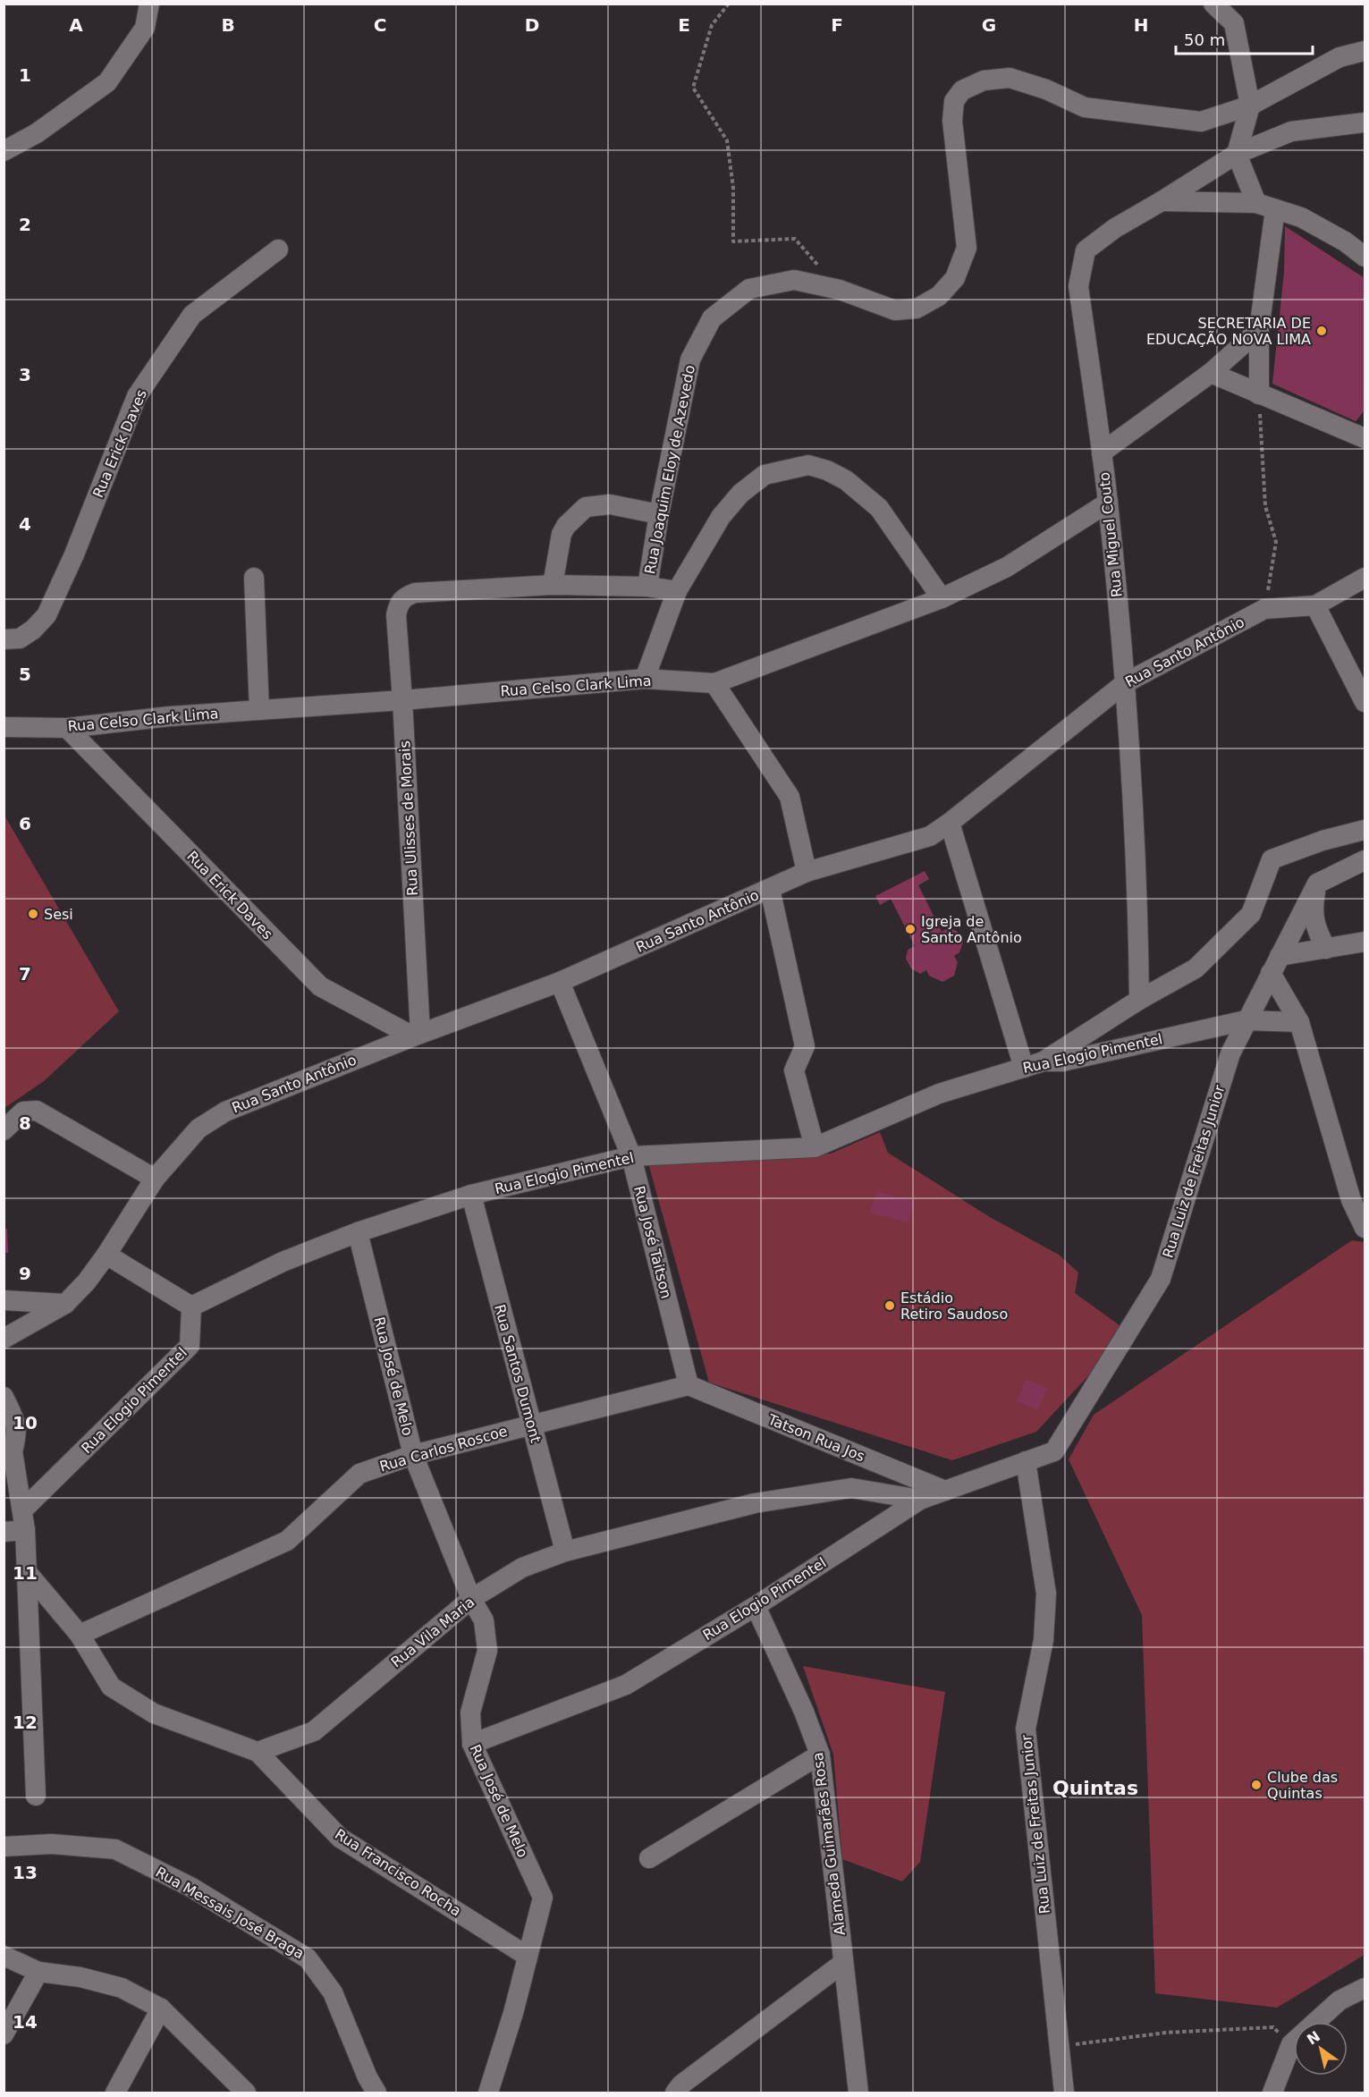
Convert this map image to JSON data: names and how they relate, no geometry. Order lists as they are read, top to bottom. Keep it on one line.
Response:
{"streets":{"street":["Rua Erick Daves","Rua Joaquim Eloy de Azevedo","Rua Miguel Couto","Rua Santo Antônio","Rua Celso Clark Lima","Rua Ulisses de Morais","Rua Elogio Pimentel","Rua Luiz de Freitas Junior","Rua José Taitson","Rua Santos Dumont","Rua José de Melo","Tatson Rua Jos","Rua Carlos Roscoe","Rua Vila Maria","Alameda Guimarães Rosa","Rua Francisco Rocha","Rua Messais José Braga"]},"crossings":[["Rua Erick Daves","Rua Santo Antônio"],["Rua Erick Daves","Rua Celso Clark Lima"],["Rua Erick Daves","Rua Ulisses de Morais"],["Rua Miguel Couto","Rua Santo Antônio"],["Rua Miguel Couto","Rua Celso Clark Lima"],["Rua Santo Antônio","Rua Ulisses de Morais"],["Rua Santo Antônio","Rua José Taitson"],["Rua Celso Clark Lima","Rua Ulisses de Morais"],["Rua Elogio Pimentel","Rua Luiz de Freitas Junior"],["Rua Elogio Pimentel","Rua José Taitson"],["Rua Elogio Pimentel","Rua Santos Dumont"],["Rua Elogio Pimentel","Rua José de Melo"],["Rua Elogio Pimentel","Tatson Rua Jos"],["Rua Elogio Pimentel","Rua Vila Maria"],["Rua Elogio Pimentel","Alameda Guimarães Rosa"],["Rua José Taitson","Tatson Rua Jos"],["Rua José Taitson","Rua Carlos Roscoe"],["Rua Santos Dumont","Rua Carlos Roscoe"],["Rua Santos Dumont","Rua Vila Maria"],["Rua José de Melo","Rua Carlos Roscoe"],["Rua José de Melo","Rua Vila Maria"],["Rua José de Melo","Rua Francisco Rocha"],["Tatson Rua Jos","Rua Carlos Roscoe"],["Rua Vila Maria","Rua Francisco Rocha"]],"districts":["Quintas"],"places":["SECRETARIA DE EDUCAÇÃO NOVA LIMA","Sesi","Igreja de Santo Antônio","Estádio Retiro Saudoso","Clube das Quintas"],"scale_bar":"50 m","north":"top left","grid":{"columns":["A","B","C","D","E","F","G","H"],"rows":["1","2","3","4","5","6","7","8","9","10","11","12","13","14"]}}
